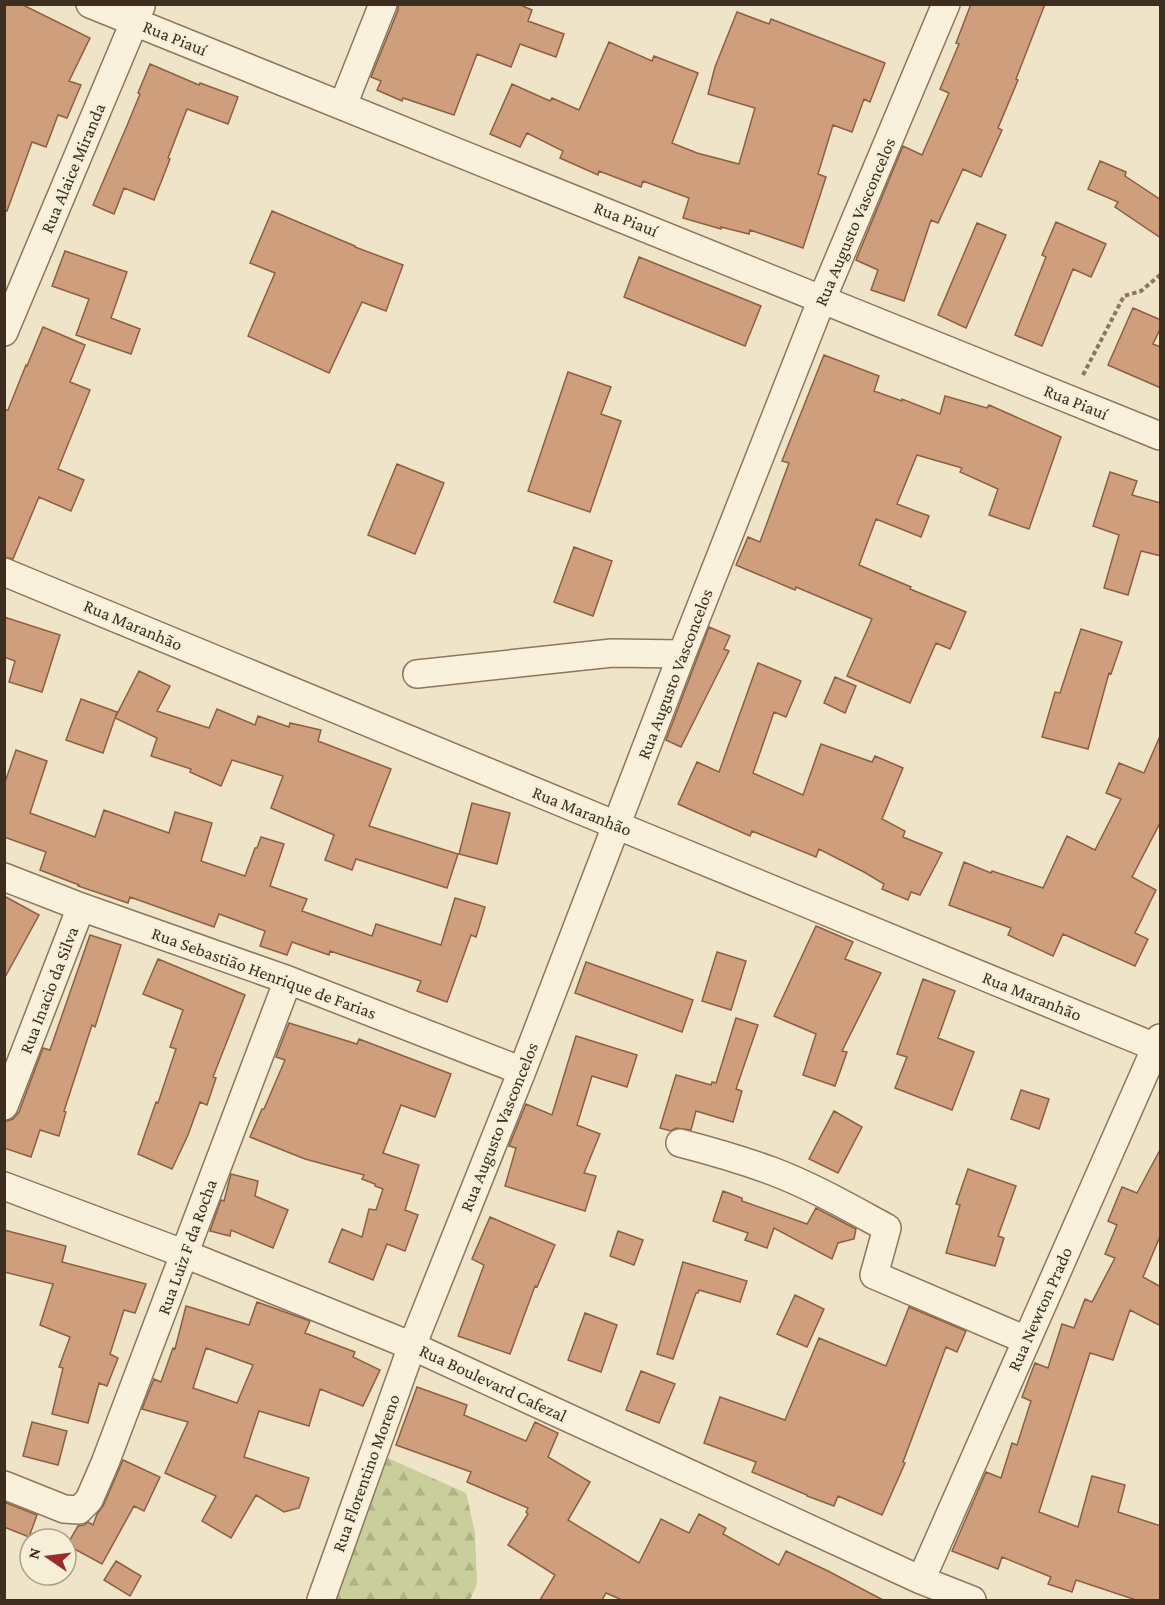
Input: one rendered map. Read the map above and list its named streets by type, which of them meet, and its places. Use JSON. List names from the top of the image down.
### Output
{
  "streets": {
    "street": [
      "Rua Piauí",
      "Rua Alaice Miranda",
      "Rua Augusto Vasconcelos",
      "Rua Maranhão",
      "Rua Sebastião Henrique de Farias",
      "Rua Inacio da Silva",
      "Rua Luiz F da Rocha",
      "Rua Newton Prado",
      "Rua Boulevard Cafezal",
      "Rua Florentino Moreno"
    ]
  },
  "crossings": [
    ["Rua Piauí", "Rua Alaice Miranda"],
    ["Rua Piauí", "Rua Augusto Vasconcelos"],
    ["Rua Augusto Vasconcelos", "Rua Maranhão"],
    ["Rua Augusto Vasconcelos", "Rua Sebastião Henrique de Farias"],
    ["Rua Augusto Vasconcelos", "Rua Boulevard Cafezal"],
    ["Rua Augusto Vasconcelos", "Rua Florentino Moreno"],
    ["Rua Maranhão", "Rua Newton Prado"],
    ["Rua Sebastião Henrique de Farias", "Rua Inacio da Silva"],
    ["Rua Sebastião Henrique de Farias", "Rua Luiz F da Rocha"],
    ["Rua Luiz F da Rocha", "Rua Boulevard Cafezal"],
    ["Rua Newton Prado", "Rua Boulevard Cafezal"],
    ["Rua Boulevard Cafezal", "Rua Florentino Moreno"]
  ],
  "north": "left"
}
